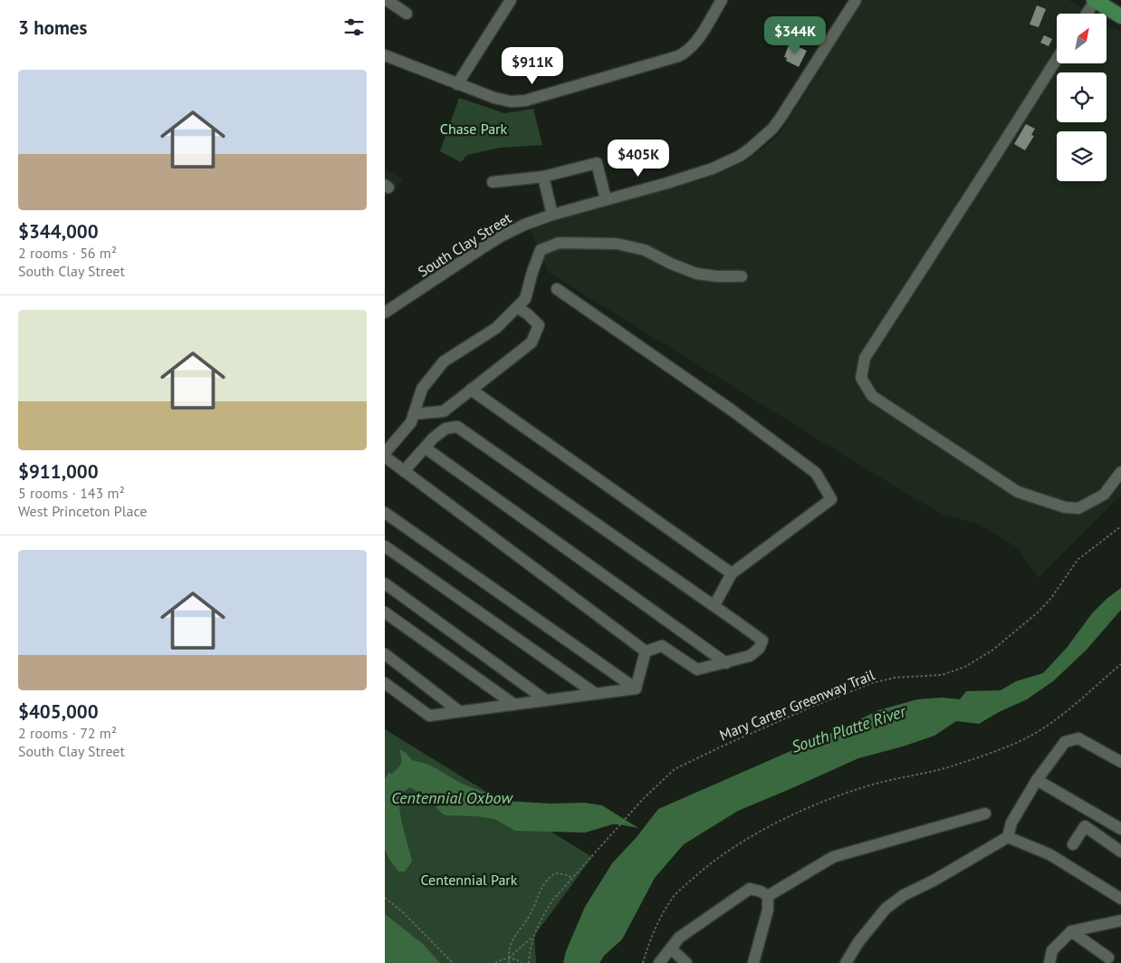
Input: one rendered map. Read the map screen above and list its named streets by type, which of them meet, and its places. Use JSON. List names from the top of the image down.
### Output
{
  "streets": {
    "street": ["South Clay Street"],
    "path": ["Mary Carter Greenway Trail"]
  },
  "water": ["South Platte River", "Centennial Oxbow"],
  "parks": ["Chase Park", "Centennial Park"],
  "north": "top right",
  "page": {
    "heading": "3 homes",
    "price": ["$344K", "$911K", "$405K"],
    "list": [
      {
        "name": "$344,000",
        "note": "2 rooms · 56 m² · South Clay Street"
      },
      {
        "name": "$911,000",
        "note": "5 rooms · 143 m² · West Princeton Place"
      },
      {
        "name": "$405,000",
        "note": "2 rooms · 72 m² · South Clay Street"
      }
    ]
  }
}
